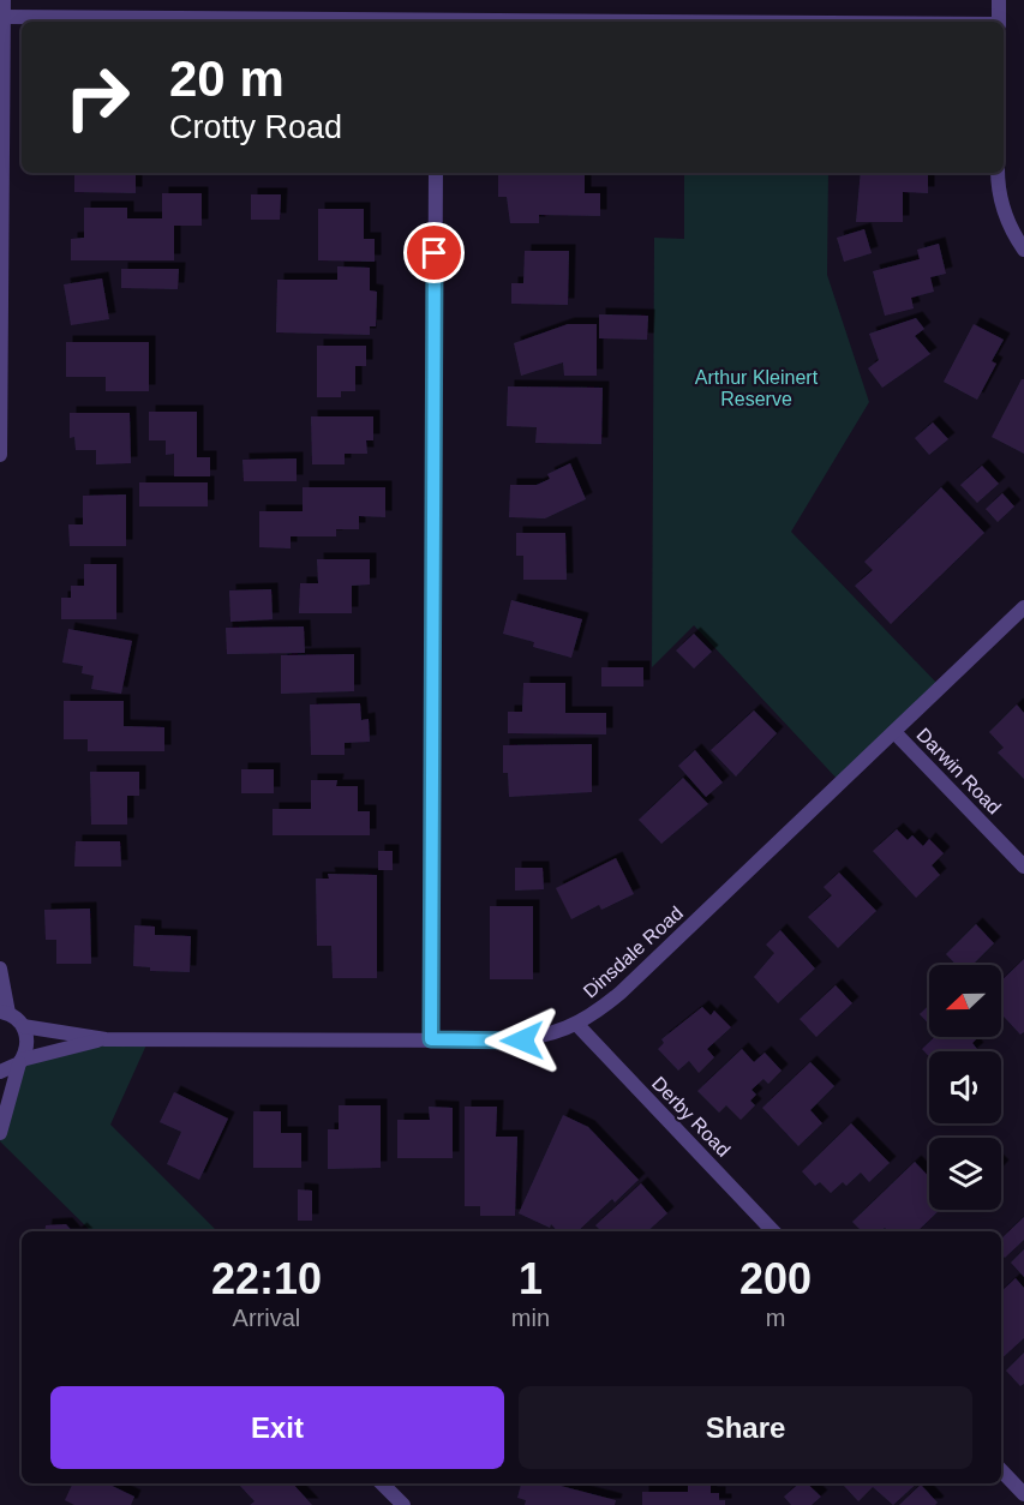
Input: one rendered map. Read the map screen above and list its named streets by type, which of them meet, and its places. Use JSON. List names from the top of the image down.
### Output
{
  "streets": {
    "street": ["Darwin Road", "Dinsdale Road", "Derby Road"]
  },
  "crossings": [
    ["Darwin Road", "Dinsdale Road"],
    ["Dinsdale Road", "Derby Road"]
  ],
  "parks": ["Arthur Kleinert Reserve"],
  "north": "left",
  "page": {
    "turn": ["20 m", "Crotty Road"],
    "eta": [
      "22:10",
      "Arrival",
      "1",
      "min",
      "200",
      "m"
    ],
    "buttons": ["Exit", "Share"]
  }
}
